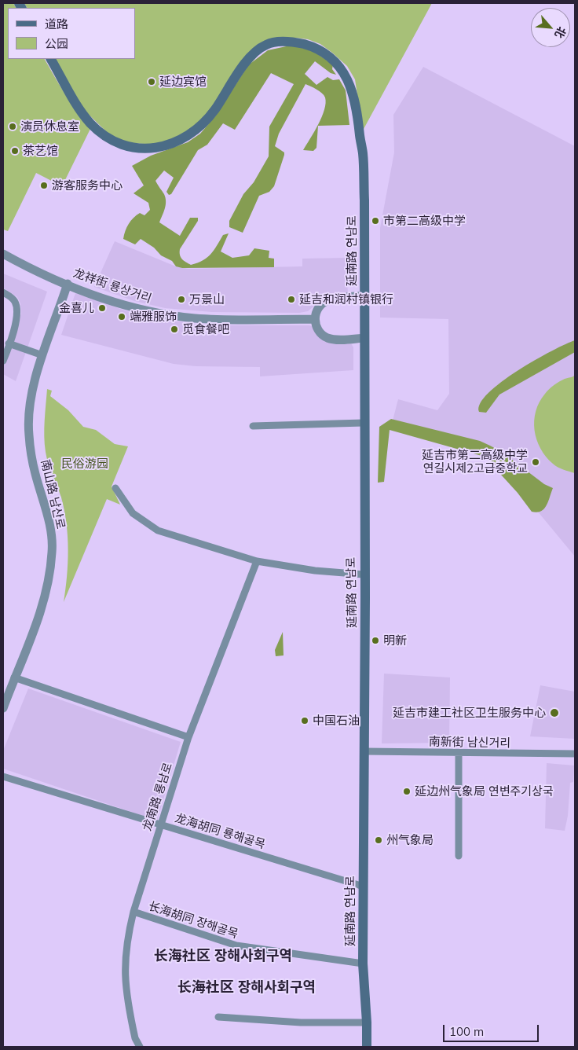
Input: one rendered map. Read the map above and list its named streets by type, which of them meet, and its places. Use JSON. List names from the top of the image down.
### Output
{
  "streets": {
    "main road": ["延南路 연남로"],
    "street": [
      "龙祥街 룡상거리",
      "南山路 남산로",
      "南新街 남신거리",
      "龙南路 룡남로",
      "龙海胡同 룡해골목",
      "长海胡同 장해골목"
    ]
  },
  "crossings": [
    ["延南路 연남로", "南新街 남신거리"],
    ["延南路 연남로", "龙海胡同 룡해골목"],
    ["延南路 연남로", "长海胡同 장해골목"],
    ["龙祥街 룡상거리", "南山路 남산로"],
    ["龙南路 룡남로", "龙海胡同 룡해골목"],
    ["龙南路 룡남로", "长海胡同 장해골목"]
  ],
  "districts": ["长海社区 장해사회구역", "长海社区 장해사회구역"],
  "parks": ["民俗游园"],
  "places": [
    "延边宾馆",
    "演员休息室",
    "茶艺馆",
    "游客服务中心",
    "市第二高级中学",
    "万景山",
    "延吉和润村镇银行",
    "金喜儿",
    "端雅服饰",
    "觅食餐吧",
    "延吉市第二高级中学 연길시제2고급중학교",
    "明新",
    "延吉市建工社区卫生服务中心",
    "中国石油",
    "延边州气象局 연변주기상국",
    "州气象局"
  ],
  "legend": ["道路", "公园"],
  "scale_bar": "100 m",
  "north": "bottom right"
}
